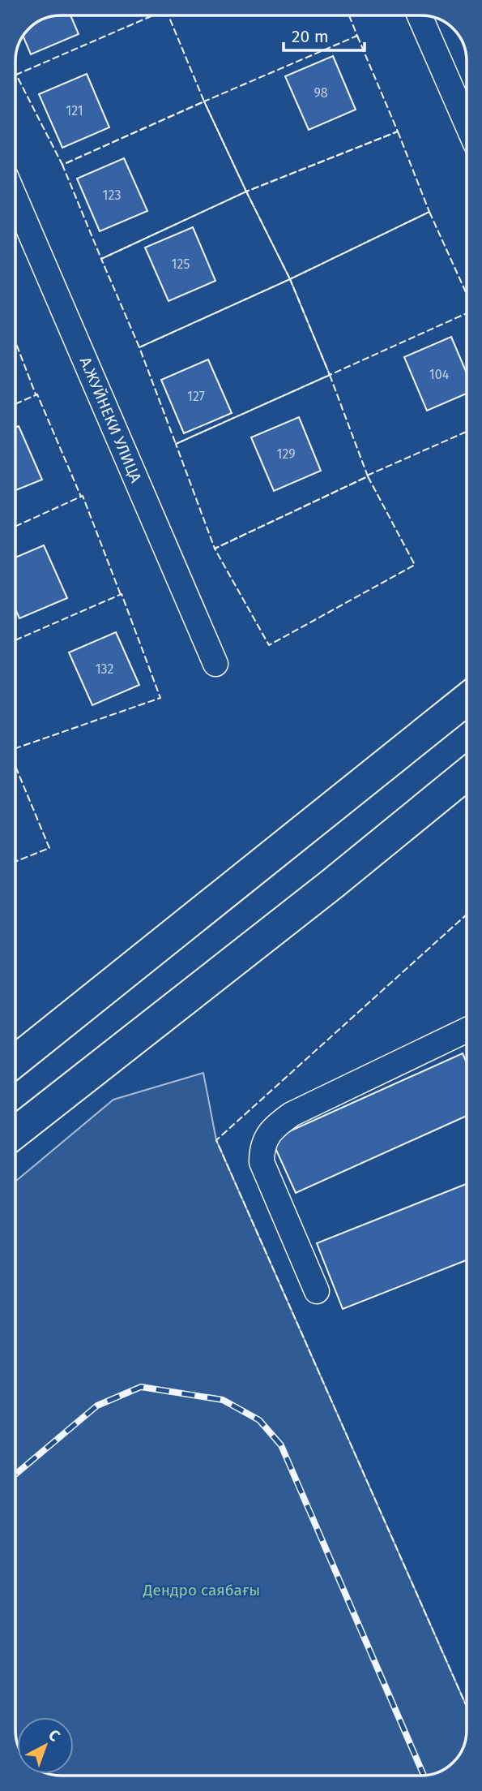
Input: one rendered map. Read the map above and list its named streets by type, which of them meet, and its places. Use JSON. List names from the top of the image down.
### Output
{
  "streets": {
    "street": ["А.ЖУЙНЕКИ УЛИЦА"]
  },
  "parks": ["Дендро саябағы"],
  "house_numbers": [
    "98",
    "121",
    "123",
    "125",
    "104",
    "127",
    "129",
    "132"
  ],
  "scale_bar": "20 m",
  "north": "top right"
}
